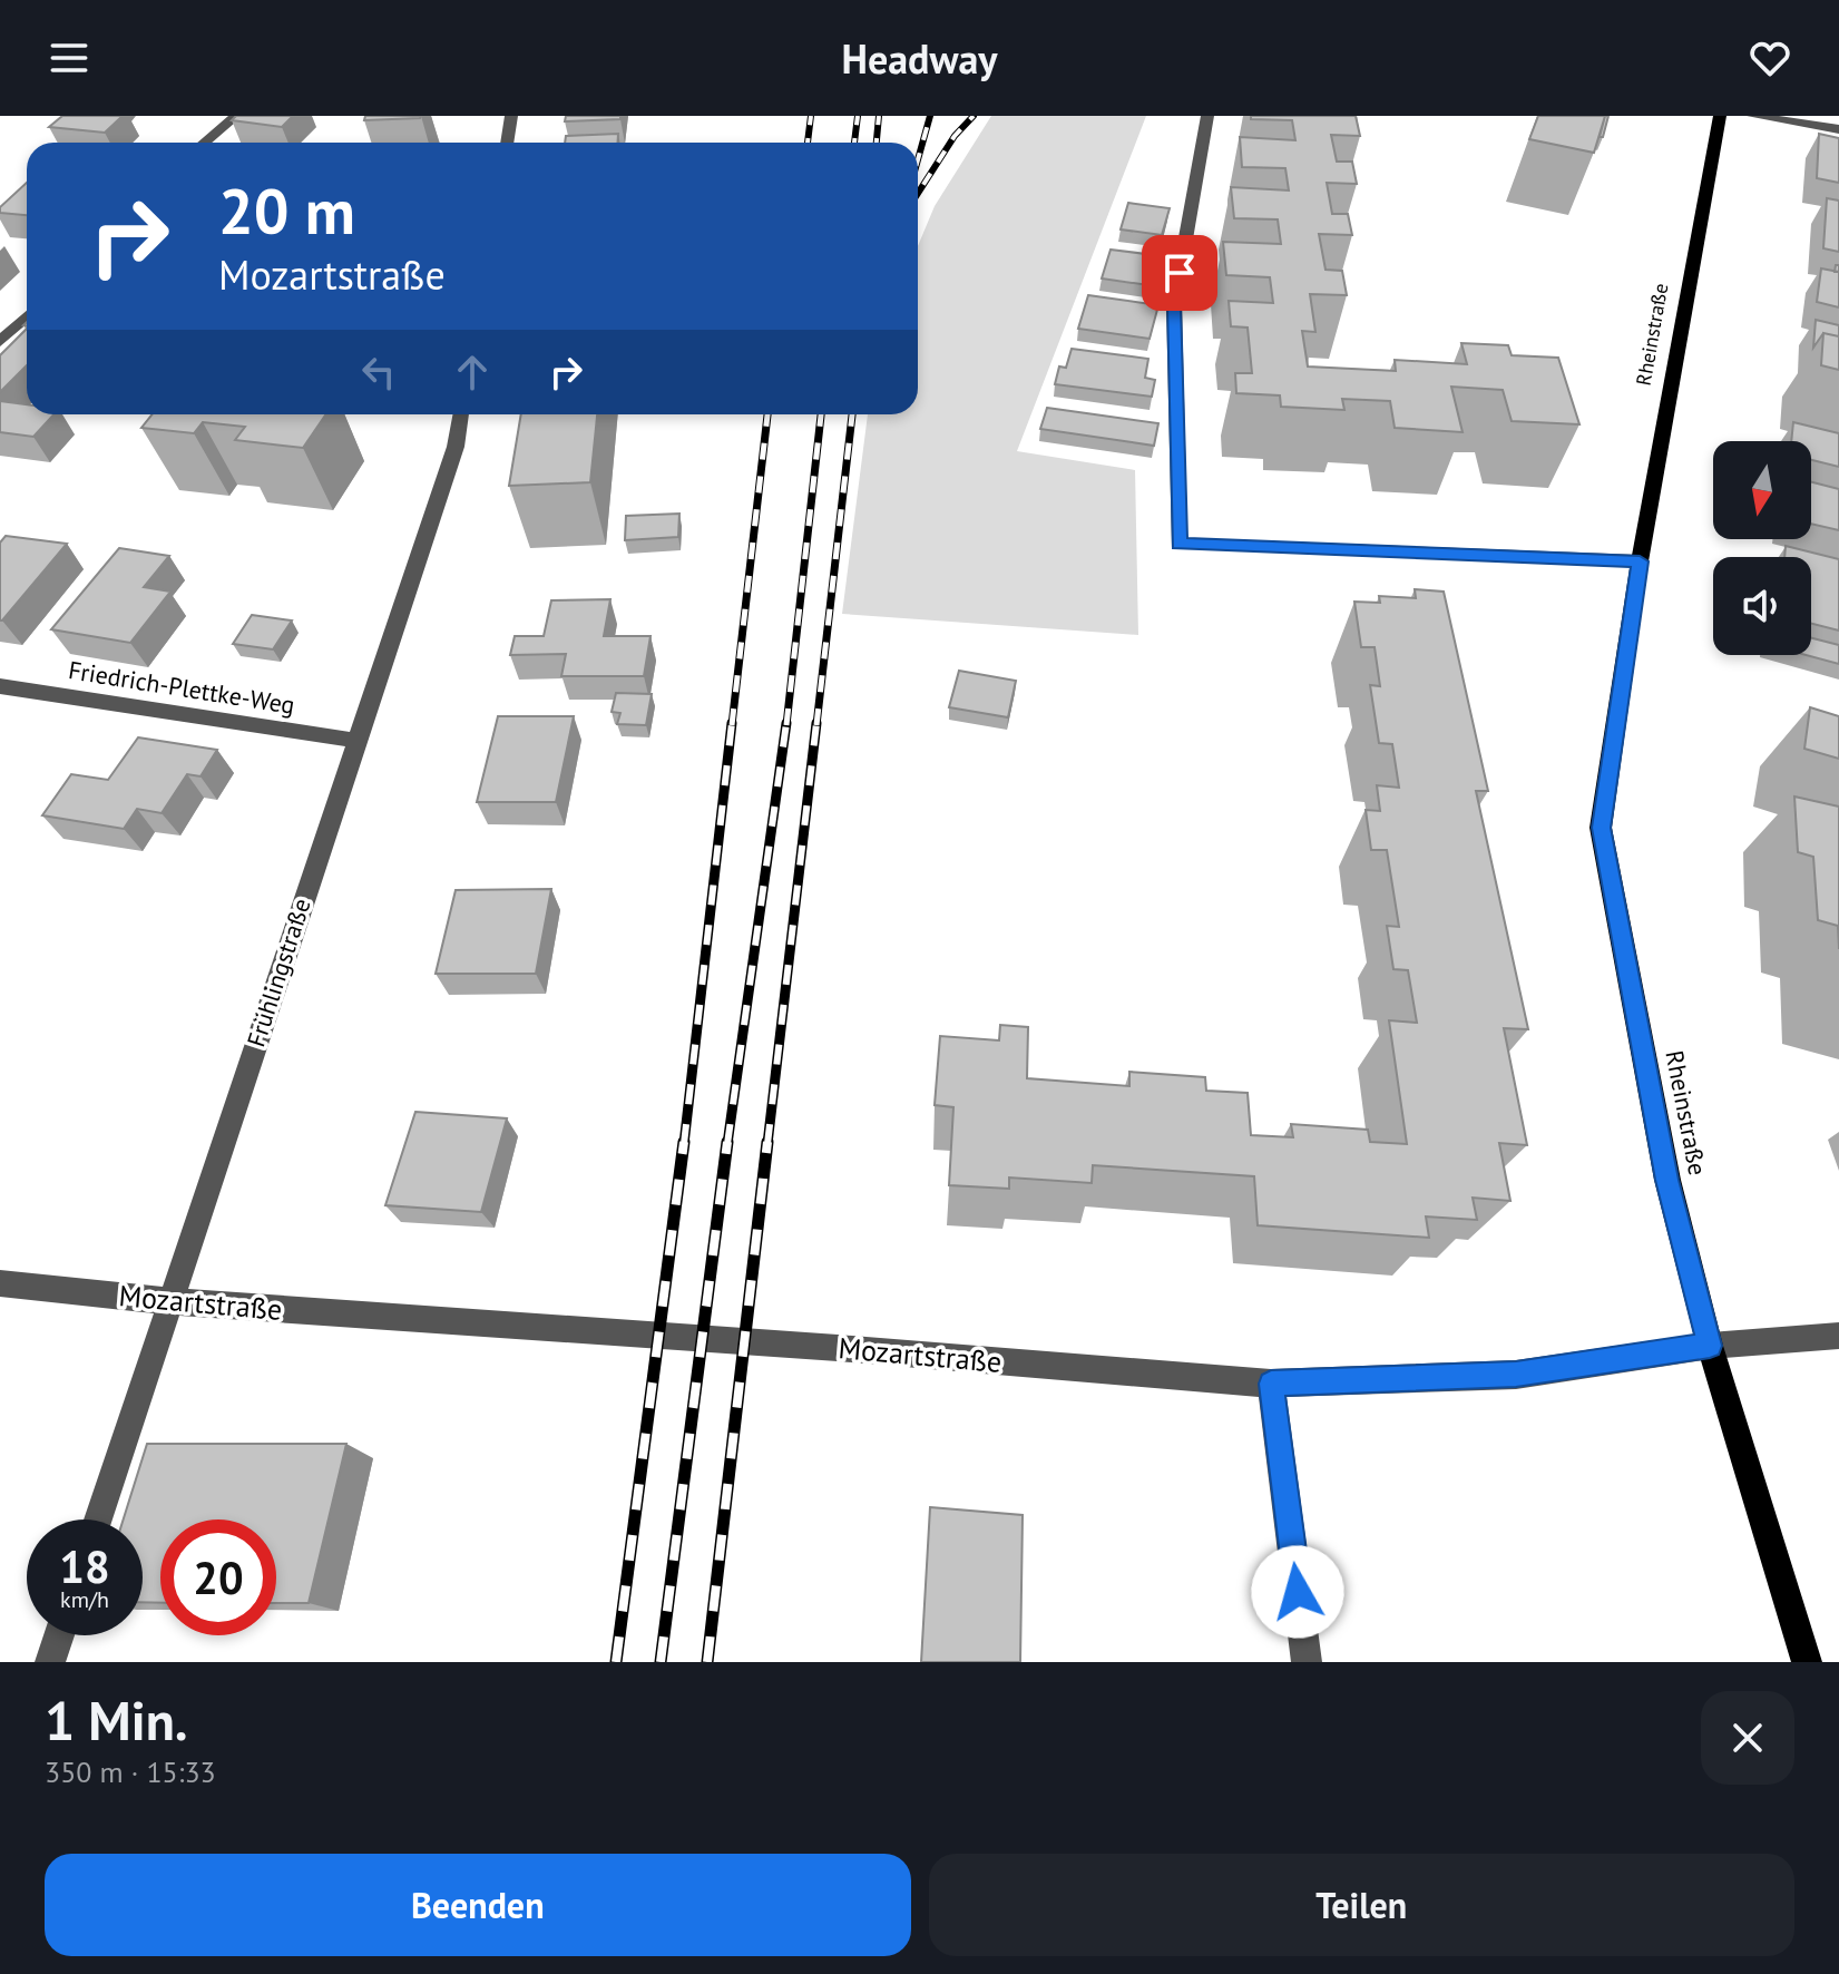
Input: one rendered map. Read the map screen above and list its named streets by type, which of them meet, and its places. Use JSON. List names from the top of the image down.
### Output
{
  "streets": {
    "main road": ["Rheinstraße"],
    "street": ["Friedrich-Plettke-Weg", "Frühlingstraße", "Mozartstraße"]
  },
  "crossings": [
    ["Rheinstraße", "Mozartstraße"],
    ["Friedrich-Plettke-Weg", "Frühlingstraße"],
    ["Frühlingstraße", "Mozartstraße"]
  ],
  "north": "bottom",
  "page": {
    "header": "Headway",
    "turn": ["20 m", "Mozartstraße"],
    "speed": "18 km/h",
    "limit": "20",
    "heading": ["1 Min.", "350 m · 15:33"],
    "buttons": ["Beenden", "Teilen"]
  }
}
